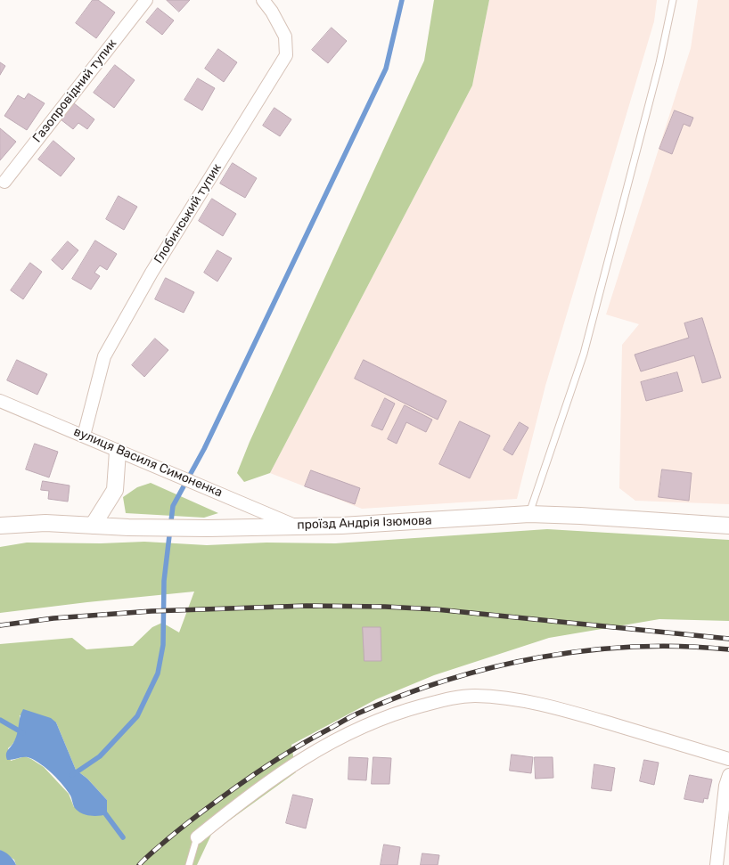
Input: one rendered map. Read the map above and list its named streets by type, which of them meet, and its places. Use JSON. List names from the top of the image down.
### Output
{
  "streets": {
    "street": [
      "Газопровідний тупик",
      "Глобинський тупик",
      "вулиця Василя Симоненка",
      "проїзд Андрія Ізюмова"
    ]
  },
  "crossings": [
    ["Глобинський тупик", "вулиця Василя Симоненка"],
    ["вулиця Василя Симоненка", "проїзд Андрія Ізюмова"]
  ]
}
